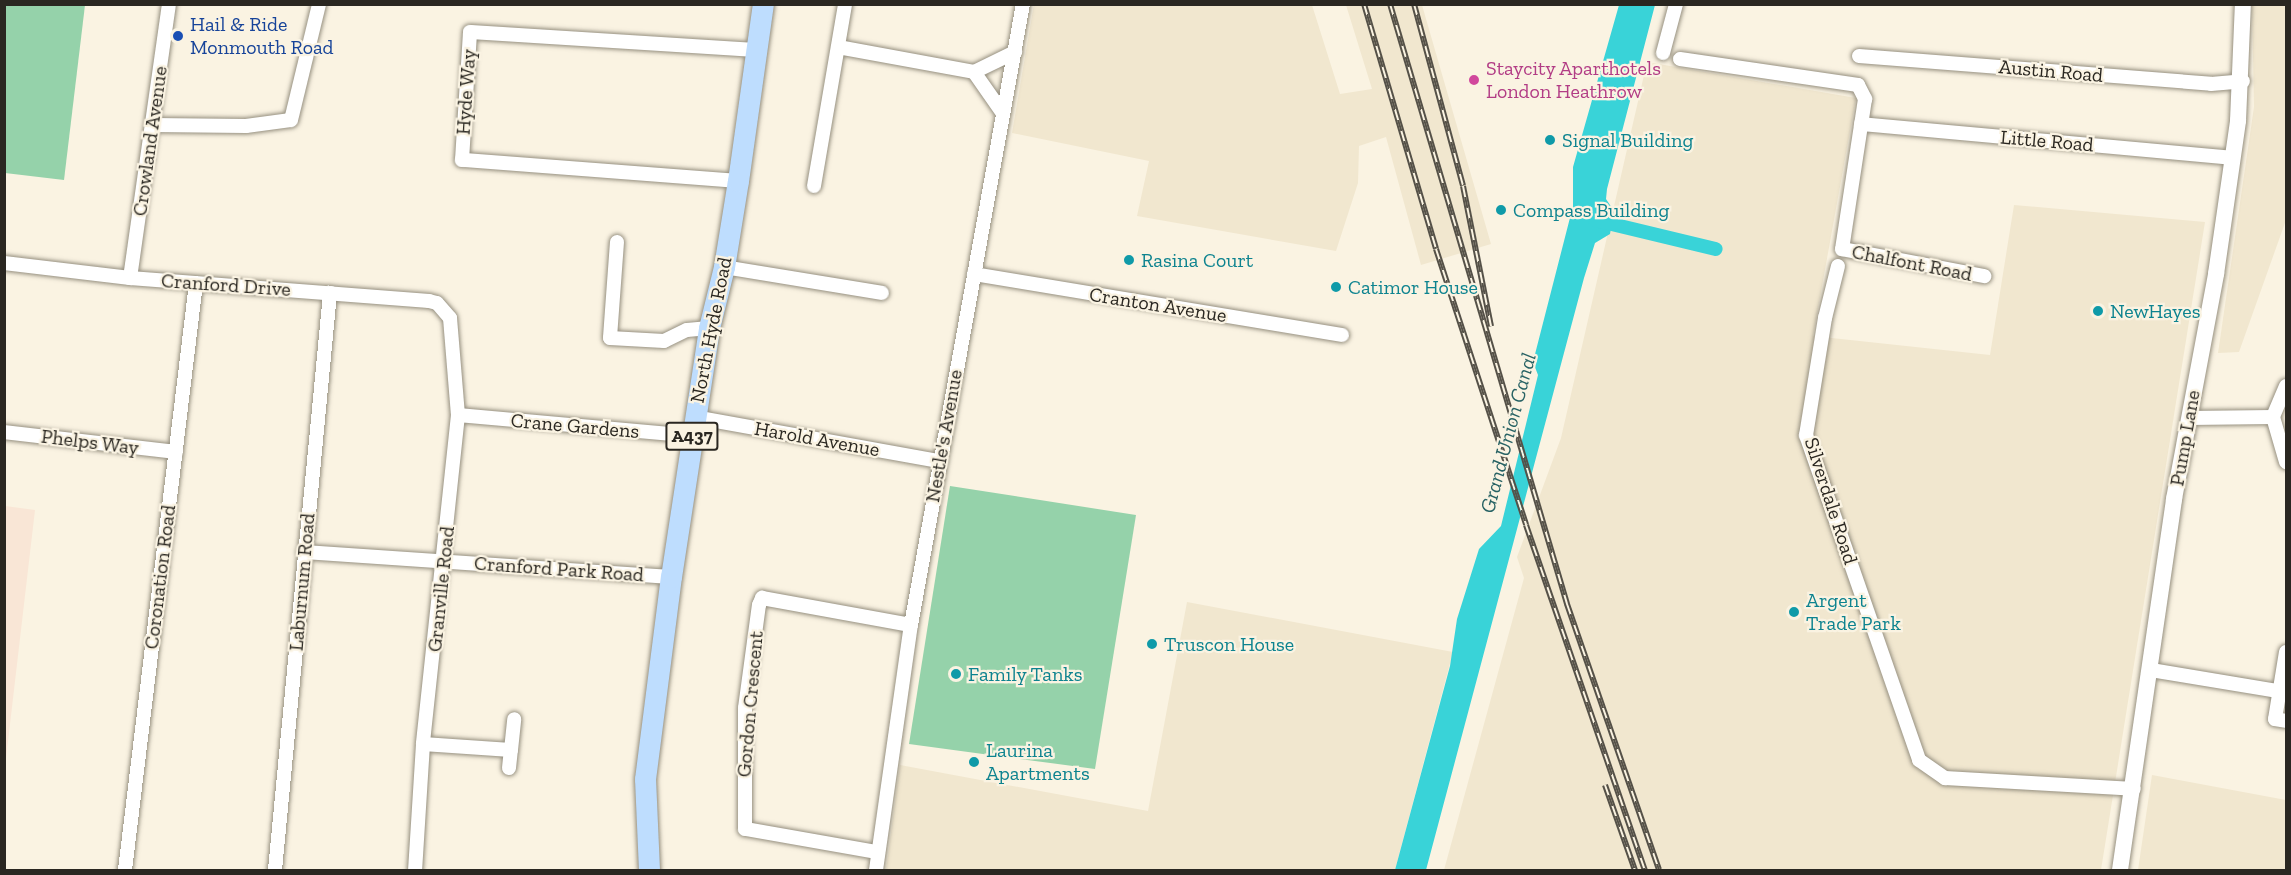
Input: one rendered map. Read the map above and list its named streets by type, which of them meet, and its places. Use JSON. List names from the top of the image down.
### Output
{
  "streets": {
    "main road": ["North Hyde Road", "A437"],
    "street": [
      "Austin Road",
      "Hyde Way",
      "Crowland Avenue",
      "Little Road",
      "Chalfont Road",
      "Cranford Drive",
      "Cranton Avenue",
      "Crane Gardens",
      "Nestle's Avenue",
      "Pump Lane",
      "Harold Avenue",
      "Phelps Way",
      "Silverdale Road",
      "Cranford Park Road",
      "Coronation Road",
      "Laburnum Road",
      "Granville Road",
      "Gordon Crescent"
    ]
  },
  "crossings": [
    ["Austin Road", "Pump Lane"],
    ["Hyde Way", "North Hyde Road"],
    ["Crowland Avenue", "Cranford Drive"],
    ["Little Road", "Chalfont Road"],
    ["Little Road", "Pump Lane"],
    ["Cranford Drive", "Coronation Road"],
    ["Cranford Drive", "Laburnum Road"],
    ["Cranford Drive", "Granville Road"],
    ["Cranton Avenue", "Nestle's Avenue"],
    ["North Hyde Road", "Crane Gardens"],
    ["North Hyde Road", "Harold Avenue"],
    ["North Hyde Road", "Cranford Park Road"],
    ["Crane Gardens", "Harold Avenue"],
    ["Crane Gardens", "Granville Road"],
    ["Nestle's Avenue", "Harold Avenue"],
    ["Nestle's Avenue", "Gordon Crescent"],
    ["Pump Lane", "Silverdale Road"],
    ["Phelps Way", "Coronation Road"],
    ["Cranford Park Road", "Laburnum Road"],
    ["Cranford Park Road", "Granville Road"]
  ],
  "water": ["Grand Union Canal"],
  "places": [
    "Hail & Ride Monmouth Road",
    "Staycity Aparthotels London Heathrow",
    "Signal Building",
    "Compass Building",
    "Rasina Court",
    "Catimor House",
    "NewHayes",
    "Argent Trade Park",
    "Truscon House",
    "Family Tanks",
    "Laurina Apartments"
  ]
}
